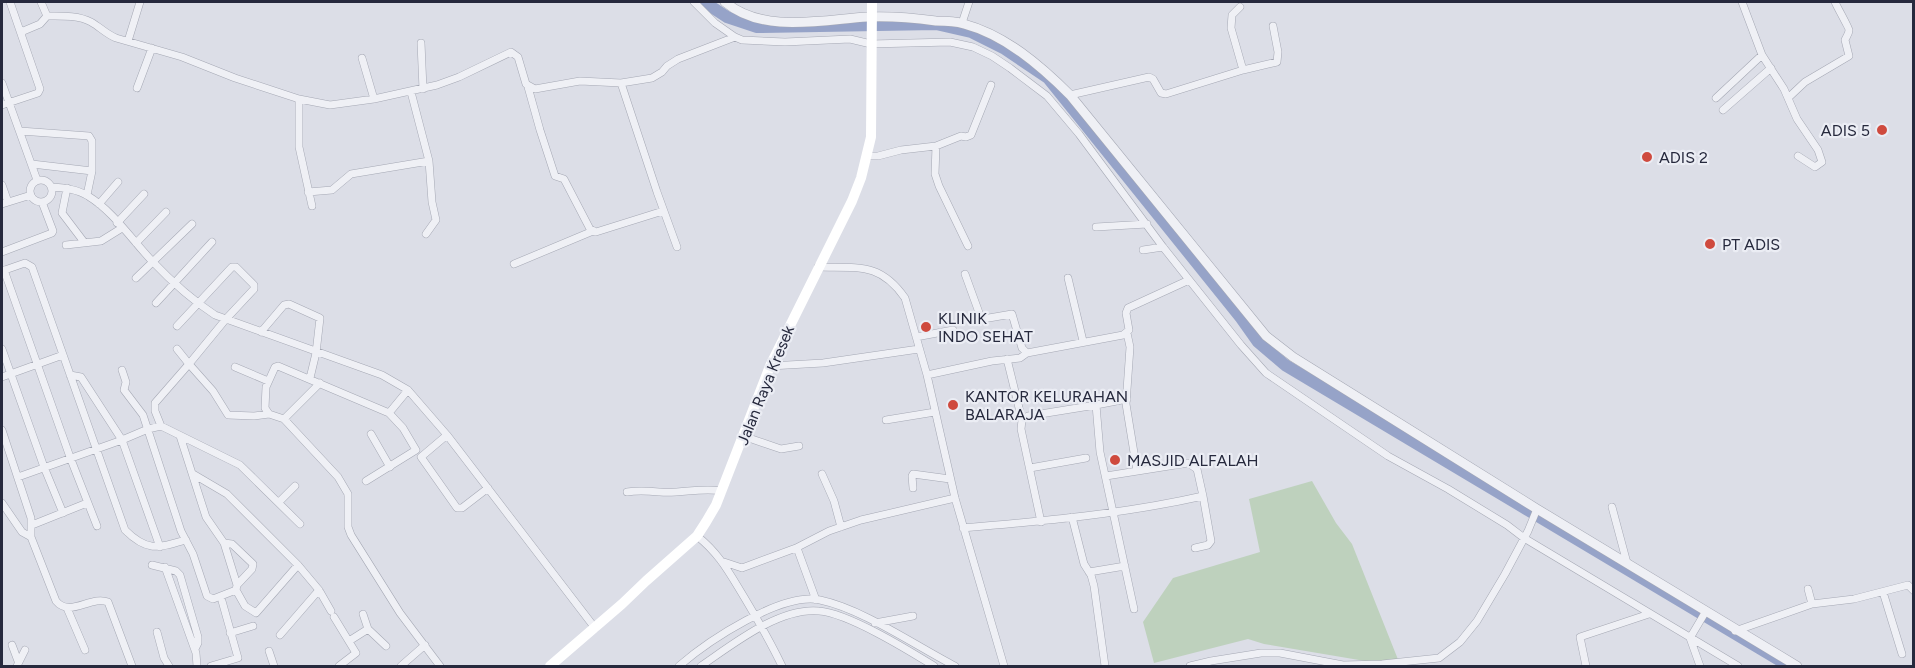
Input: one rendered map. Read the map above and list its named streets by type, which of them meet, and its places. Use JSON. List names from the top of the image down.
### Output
{
  "streets": {
    "main road": ["Jalan Raya Kresek"]
  },
  "places": [
    "ADIS 5",
    "ADIS 2",
    "PT ADIS",
    "KLINIK INDO SEHAT",
    "KANTOR KELURAHAN BALARAJA",
    "MASJID ALFALAH"
  ]
}
